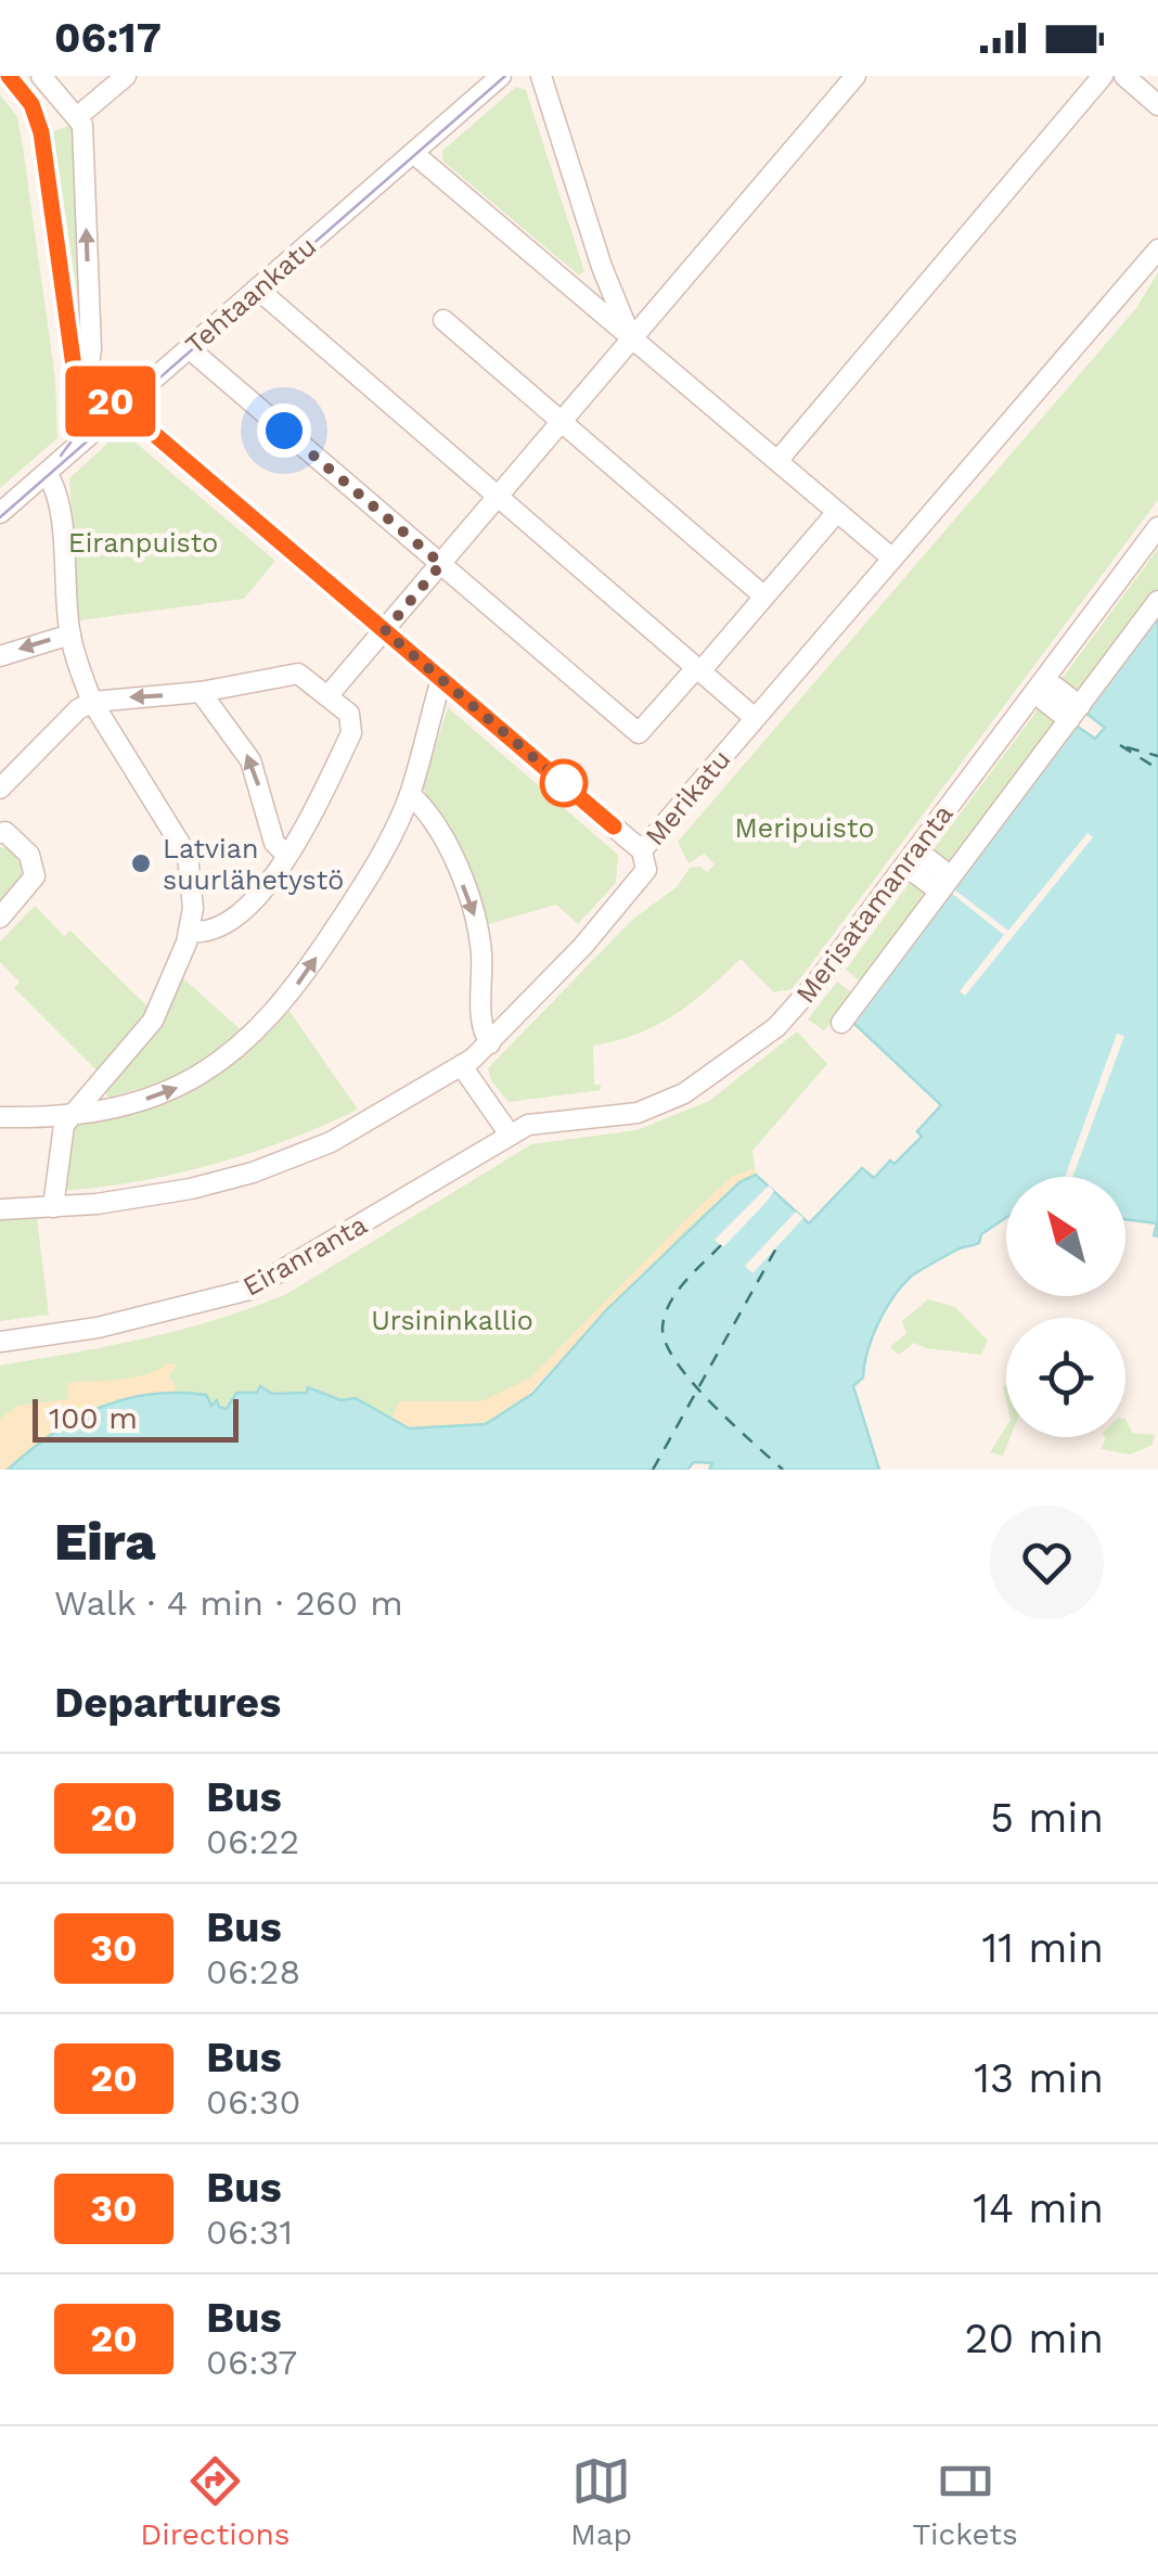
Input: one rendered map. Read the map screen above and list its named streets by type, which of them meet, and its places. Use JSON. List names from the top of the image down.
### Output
{
  "streets": {
    "street": [
      "Tehtaankatu",
      "Merikatu",
      "Merisatamanranta",
      "Eiranranta"
    ]
  },
  "crossings": [
    ["Merisatamanranta", "Eiranranta"]
  ],
  "parks": ["Eiranpuisto", "Meripuisto", "Ursininkallio"],
  "places": ["Latvian suurlähetystö"],
  "lines": ["bus line 20"],
  "scale_bar": "100 m",
  "north": "top left",
  "page": {
    "status": "06:17",
    "on_map": "20",
    "scale": "100 m",
    "heading": [
      ["Eira", "Walk · 4 min · 260 m"],
      "Departures"
    ],
    "list": [
      {
        "mark": "20",
        "name": "Bus",
        "note": "06:22",
        "value": "5 min"
      },
      {
        "mark": "30",
        "name": "Bus",
        "note": "06:28",
        "value": "11 min"
      },
      {
        "mark": "20",
        "name": "Bus",
        "note": "06:30",
        "value": "13 min"
      },
      {
        "mark": "30",
        "name": "Bus",
        "note": "06:31",
        "value": "14 min"
      },
      {
        "mark": "20",
        "name": "Bus",
        "note": "06:37",
        "value": "20 min"
      }
    ],
    "tabs": ["Directions", "Map", "Tickets"]
  }
}
